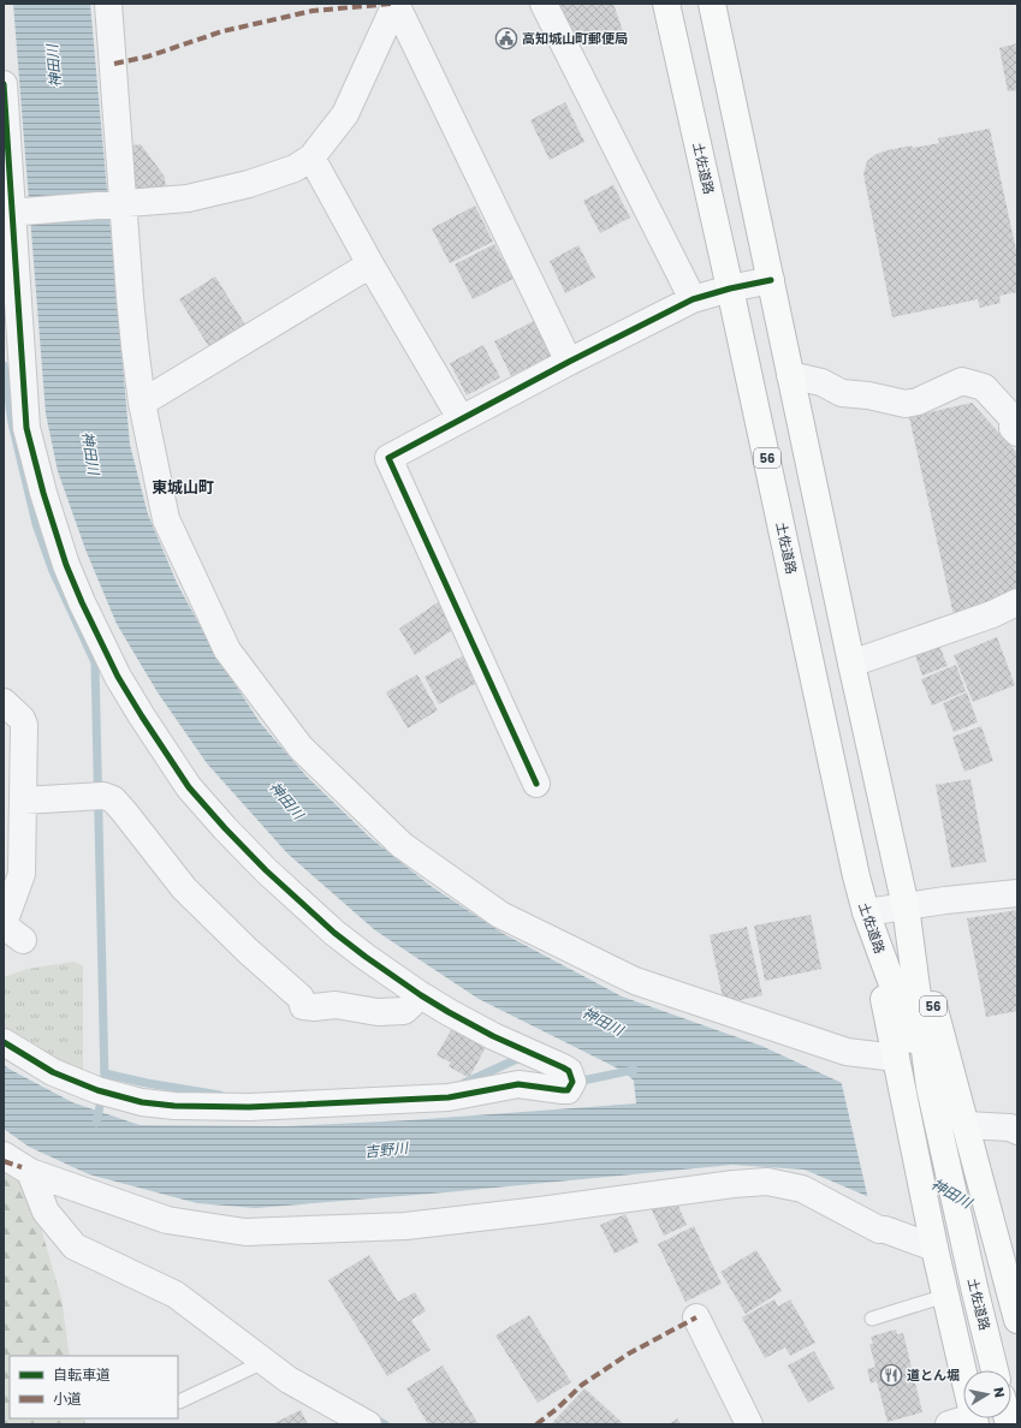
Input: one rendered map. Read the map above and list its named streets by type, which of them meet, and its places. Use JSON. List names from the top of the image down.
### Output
{
  "streets": {
    "highway": ["土佐道路", "56"]
  },
  "crossings": [
    ["土佐道路", "56"]
  ],
  "districts": ["東城山町"],
  "water": ["神田川", "吉野川"],
  "places": {
    "public building": ["高知城山町郵便局"],
    "restaurant": ["道とん堀"]
  },
  "legend": ["自転車道", "小道"],
  "north": "right"
}
